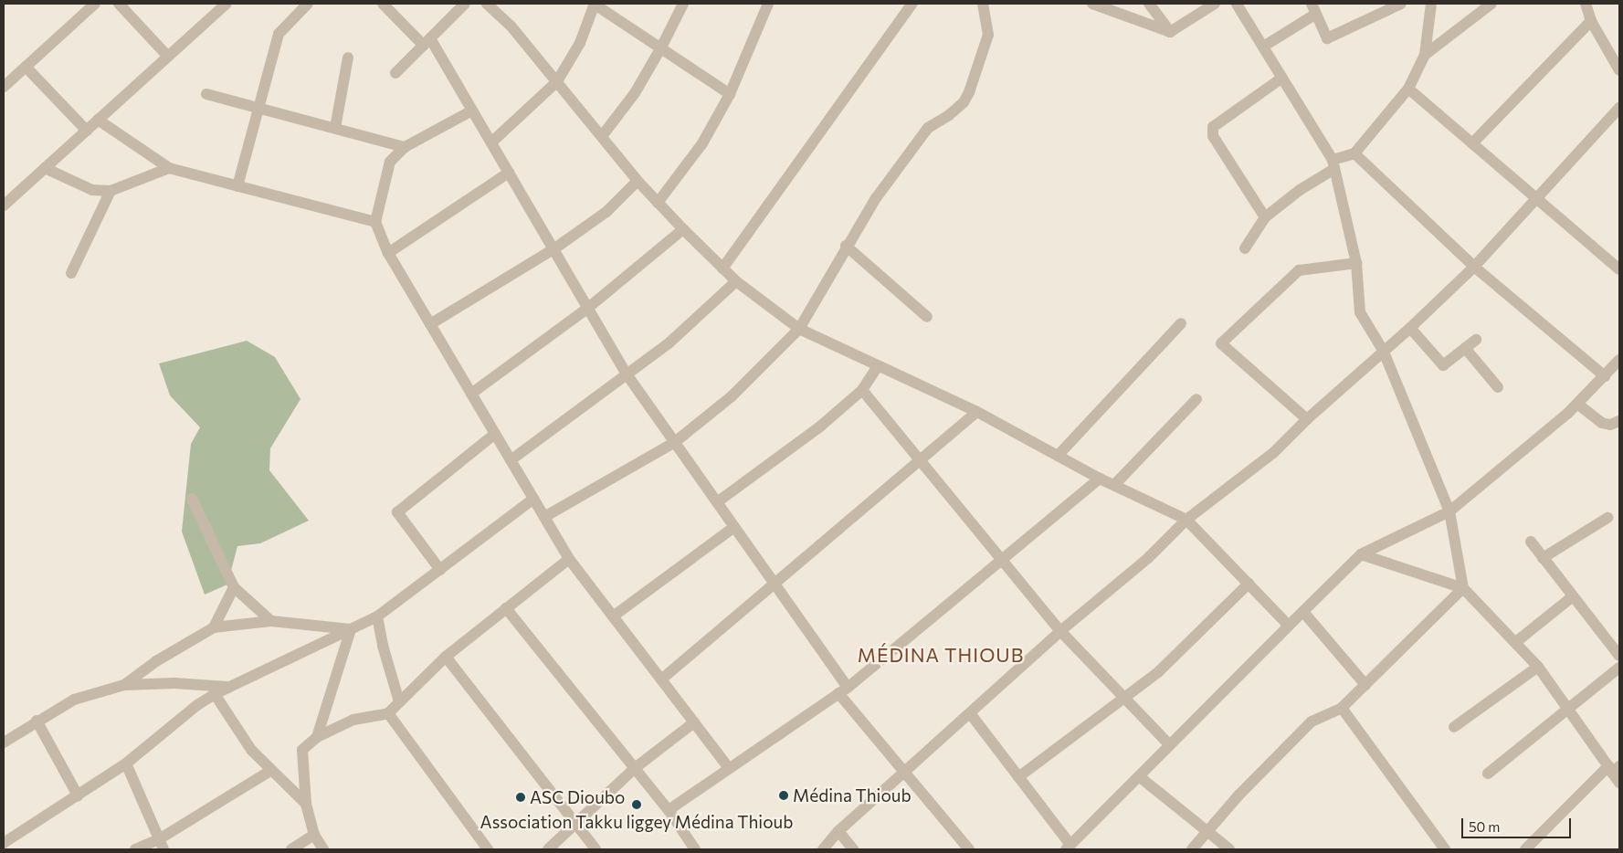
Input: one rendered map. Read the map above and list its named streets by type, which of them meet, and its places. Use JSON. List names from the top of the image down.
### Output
{
  "districts": ["MÉDINA THIOUB"],
  "places": ["Médina Thioub", "ASC Dioubo", "Association Takku liggey Médina Thioub"],
  "scale_bar": "50 m"
}
